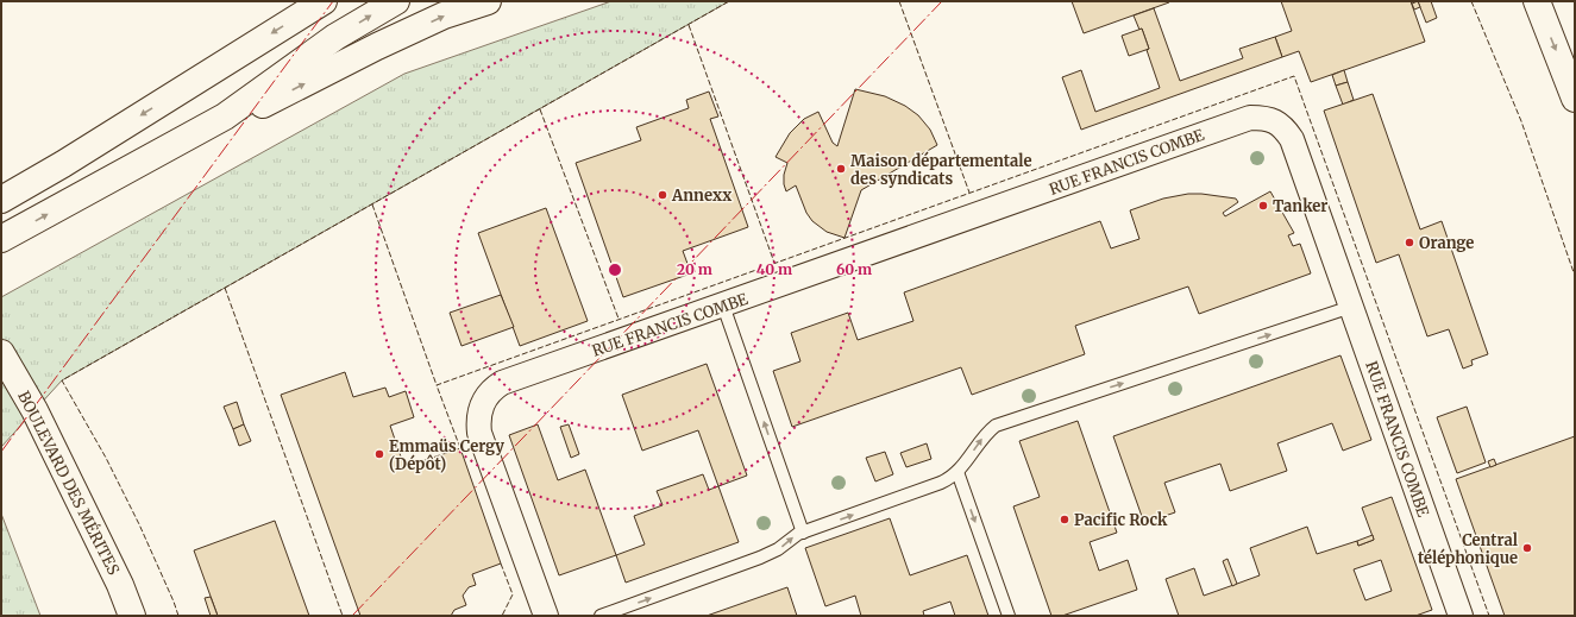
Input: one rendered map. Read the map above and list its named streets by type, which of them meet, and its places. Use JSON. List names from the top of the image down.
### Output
{
  "streets": {
    "main road": ["BOULEVARD DES MÉRITES"],
    "street": ["RUE FRANCIS COMBE"]
  },
  "places": [
    "Maison départementale des syndicats",
    "Annexx",
    "Tanker",
    "Orange",
    "Emmaüs Cergy (Dépôt)",
    "Pacific Rock",
    "Central téléphonique"
  ],
  "rings": ["20 m", "40 m", "60 m"]
}
